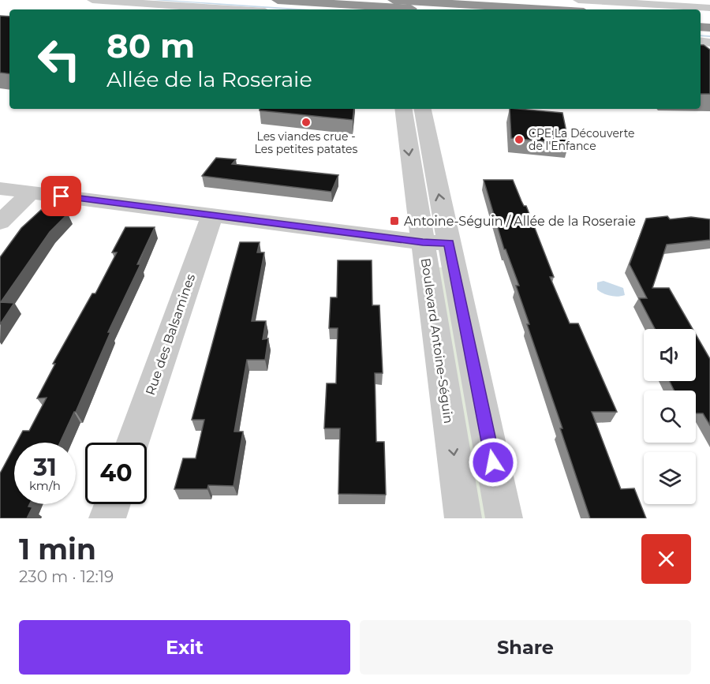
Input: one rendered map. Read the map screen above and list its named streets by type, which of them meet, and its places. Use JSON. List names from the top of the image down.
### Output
{
  "streets": {
    "street": ["Rue des Balsamines", "Boulevard Antoine-Séguin"]
  },
  "places": {
    "other": ["Les viandes crue - Les petites patates", "CPE La Découverte de l'Enfance"],
    "transit": ["Antoine-Séguin / Allée de la Roseraie"]
  },
  "page": {
    "turn": ["80 m", "Allée de la Roseraie"],
    "speed": "31 km/h",
    "limit": "40",
    "heading": ["1 min", "230 m · 12:19"],
    "buttons": ["Exit", "Share"]
  }
}
